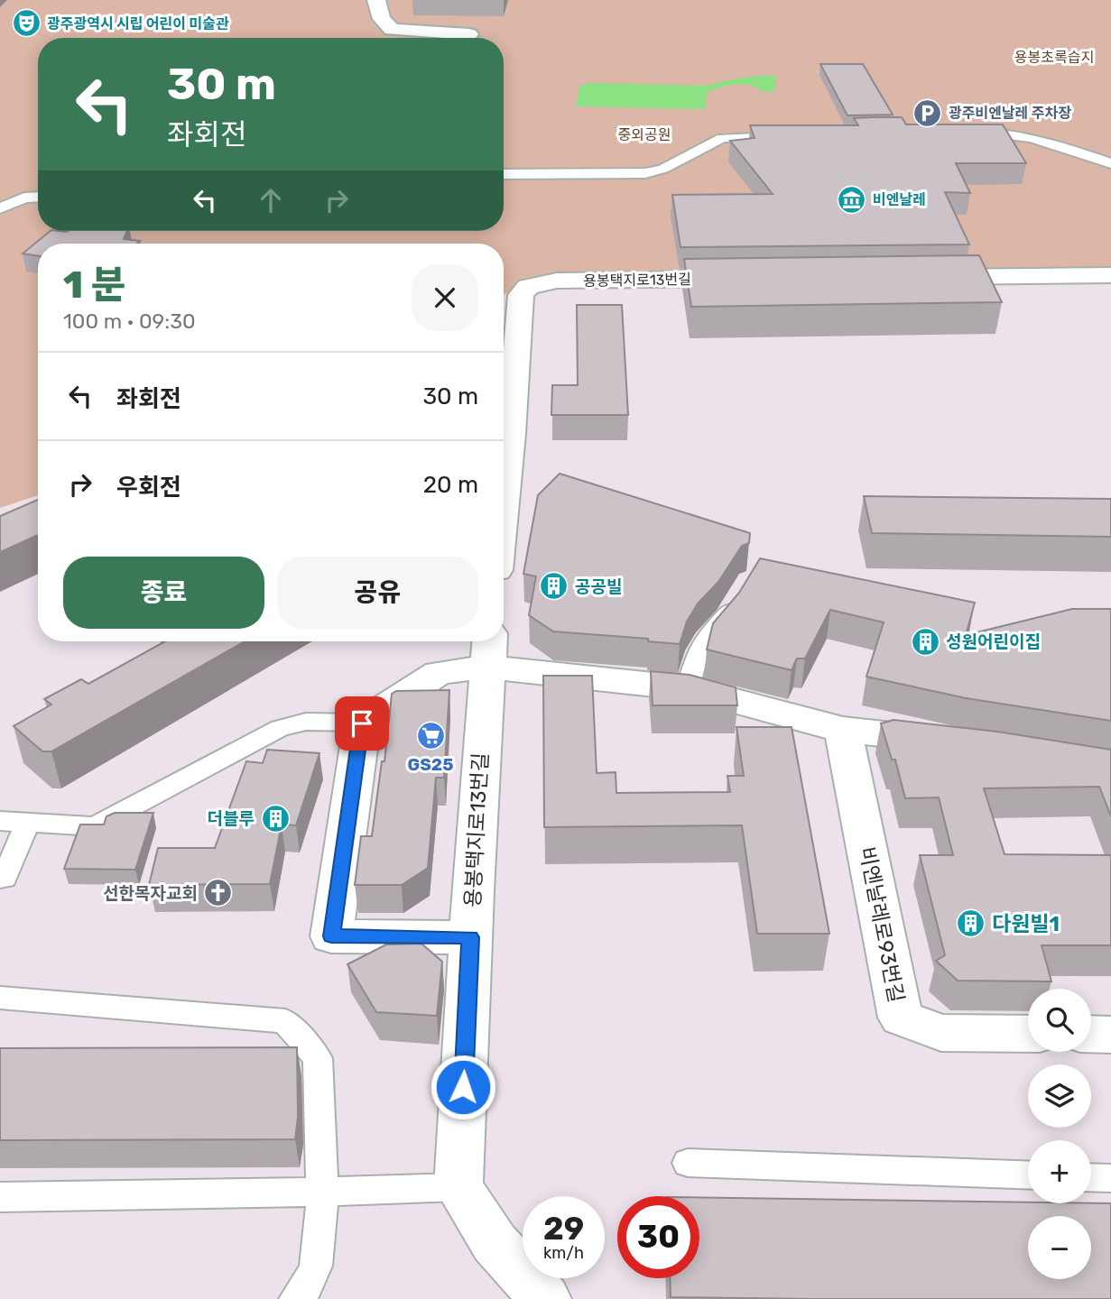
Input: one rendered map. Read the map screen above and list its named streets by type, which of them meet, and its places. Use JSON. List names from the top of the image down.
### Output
{
  "streets": {
    "street": ["용봉택지로13번길", "비엔날레로93번길"]
  },
  "parks": ["용봉초록습지", "중외공원"],
  "places": {
    "theatre": ["광주광역시 시립 어린이 미술관"],
    "parking": ["광주비엔날레 주차장"],
    "museum": ["비엔날레"],
    "building": [
      "공공빌",
      "성원어린이집",
      "더블루",
      "다원빌1"
    ],
    "supermarket": ["GS25"],
    "church": ["선한목자교회"]
  },
  "page": {
    "turn": ["30 m", "좌회전"],
    "heading": ["1 분", "100 m · 09:30"],
    "list": [
      {
        "name": "좌회전",
        "value": "30 m"
      },
      {
        "name": "우회전",
        "value": "20 m"
      }
    ],
    "buttons": ["종료", "공유"],
    "map_buttons": ["+", "−"],
    "speed": "29 km/h",
    "limit": "30"
  }
}
